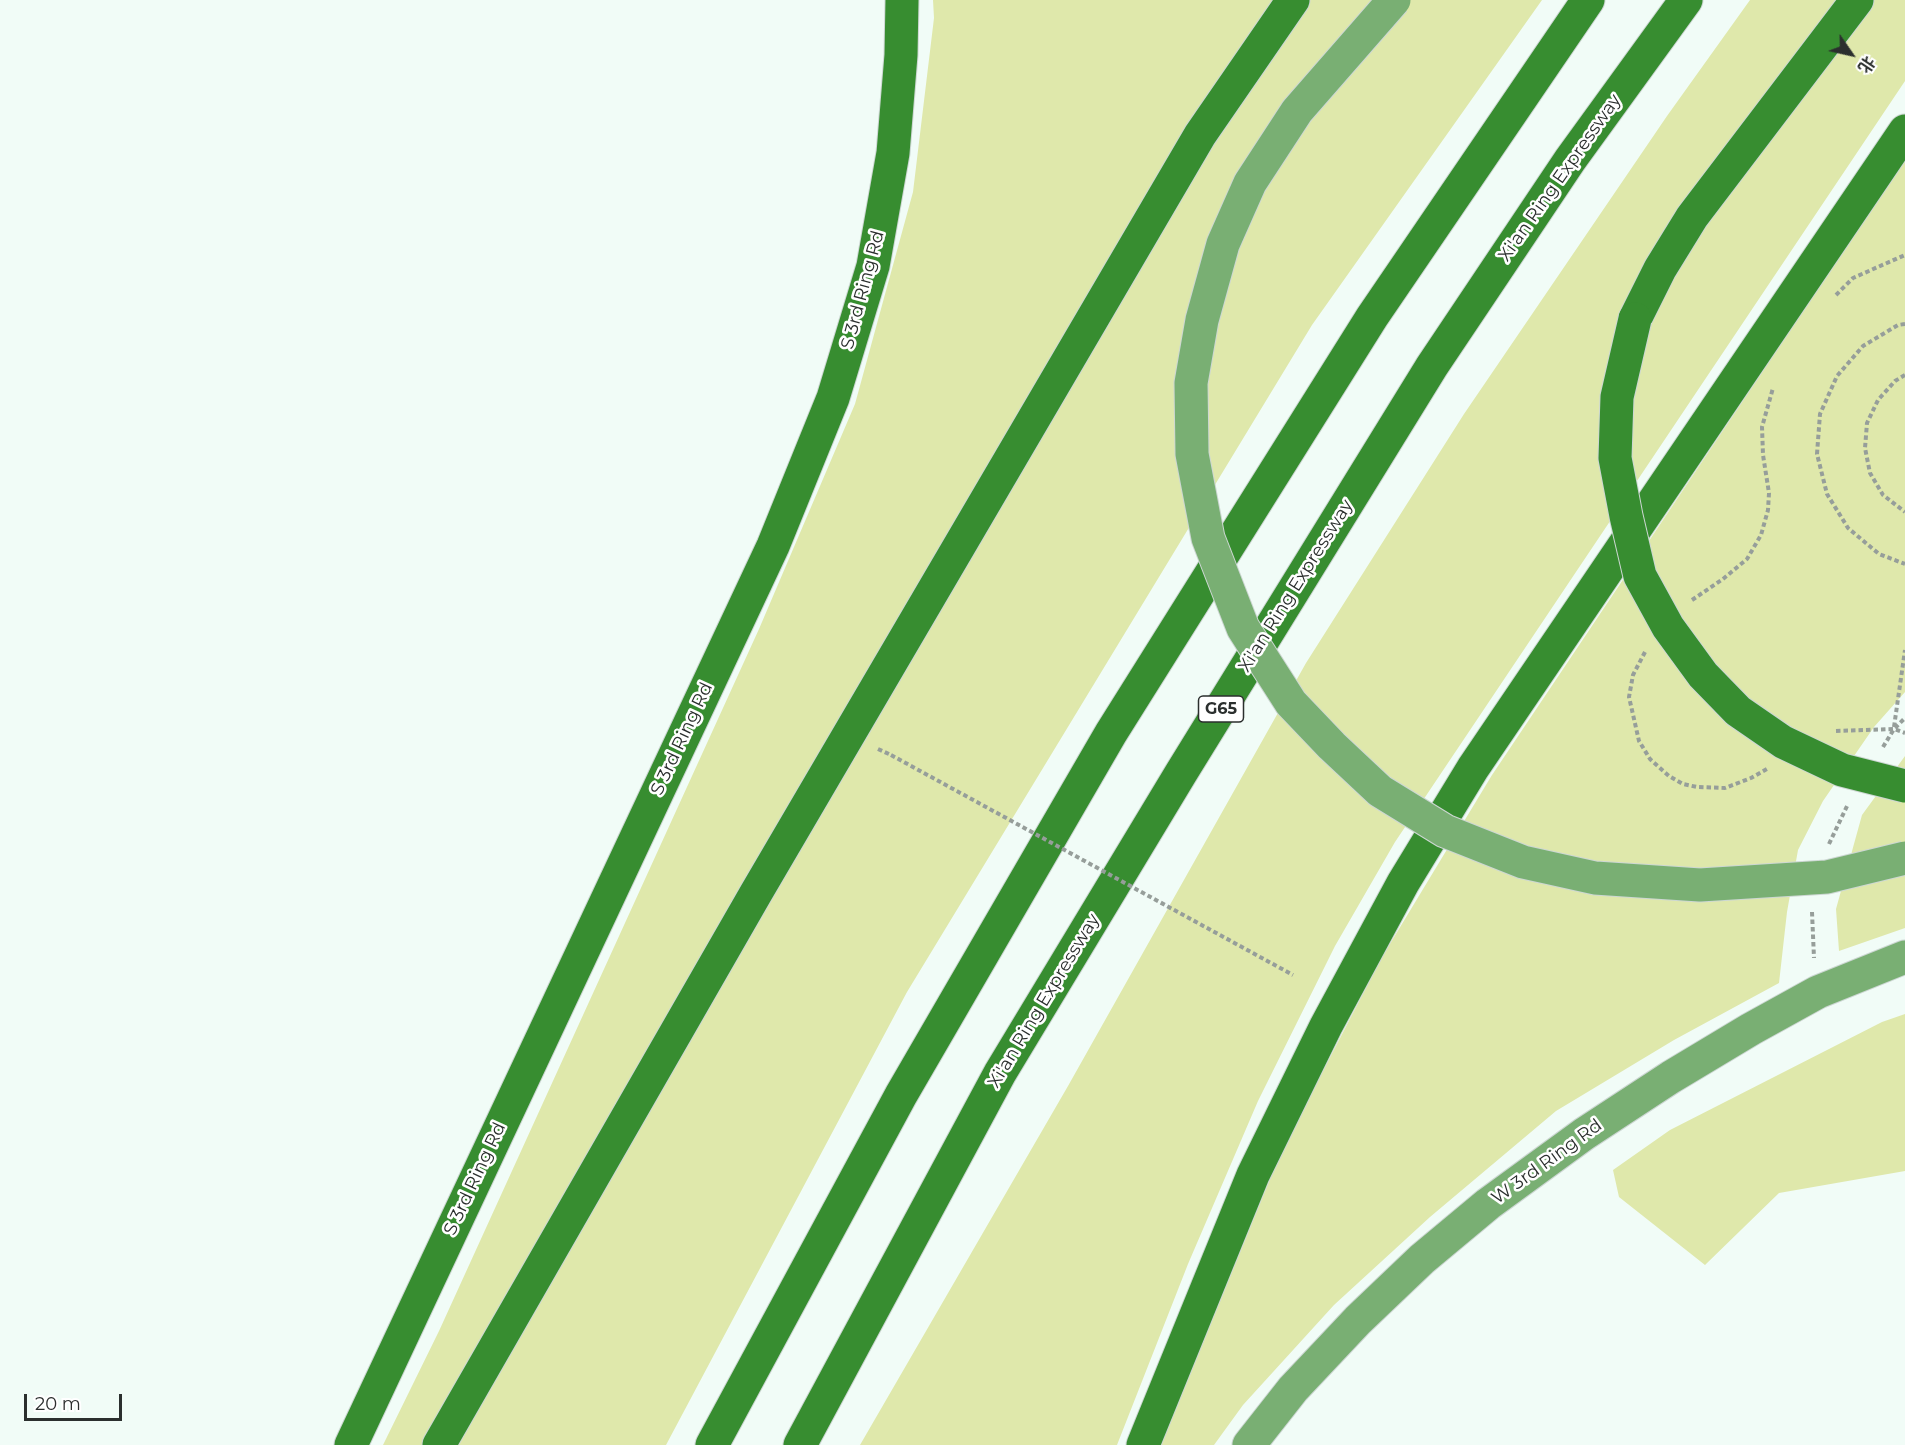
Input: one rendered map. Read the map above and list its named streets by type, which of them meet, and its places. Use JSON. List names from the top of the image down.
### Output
{
  "streets": {
    "highway": ["Xi'an Ring Expressway", "S 3rd Ring Rd", "G65"],
    "main road": ["W 3rd Ring Rd"]
  },
  "scale_bar": "20 m",
  "north": "bottom right"
}
